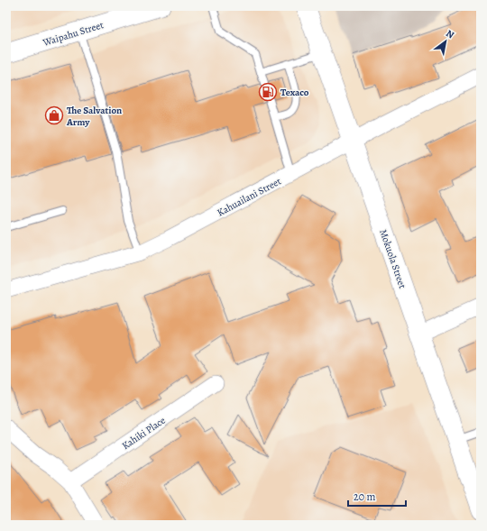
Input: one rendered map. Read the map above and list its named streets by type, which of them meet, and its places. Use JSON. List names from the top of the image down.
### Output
{
  "streets": {
    "street": [
      "Waipahu Street",
      "Kahuailani Street",
      "Mokuola Street",
      "Kahiki Place"
    ]
  },
  "crossings": [
    ["Kahuailani Street", "Mokuola Street"]
  ],
  "places": {
    "fuel station": ["Texaco"],
    "shop": ["The Salvation Army"]
  },
  "scale_bar": "20 m",
  "north": "top right"
}
